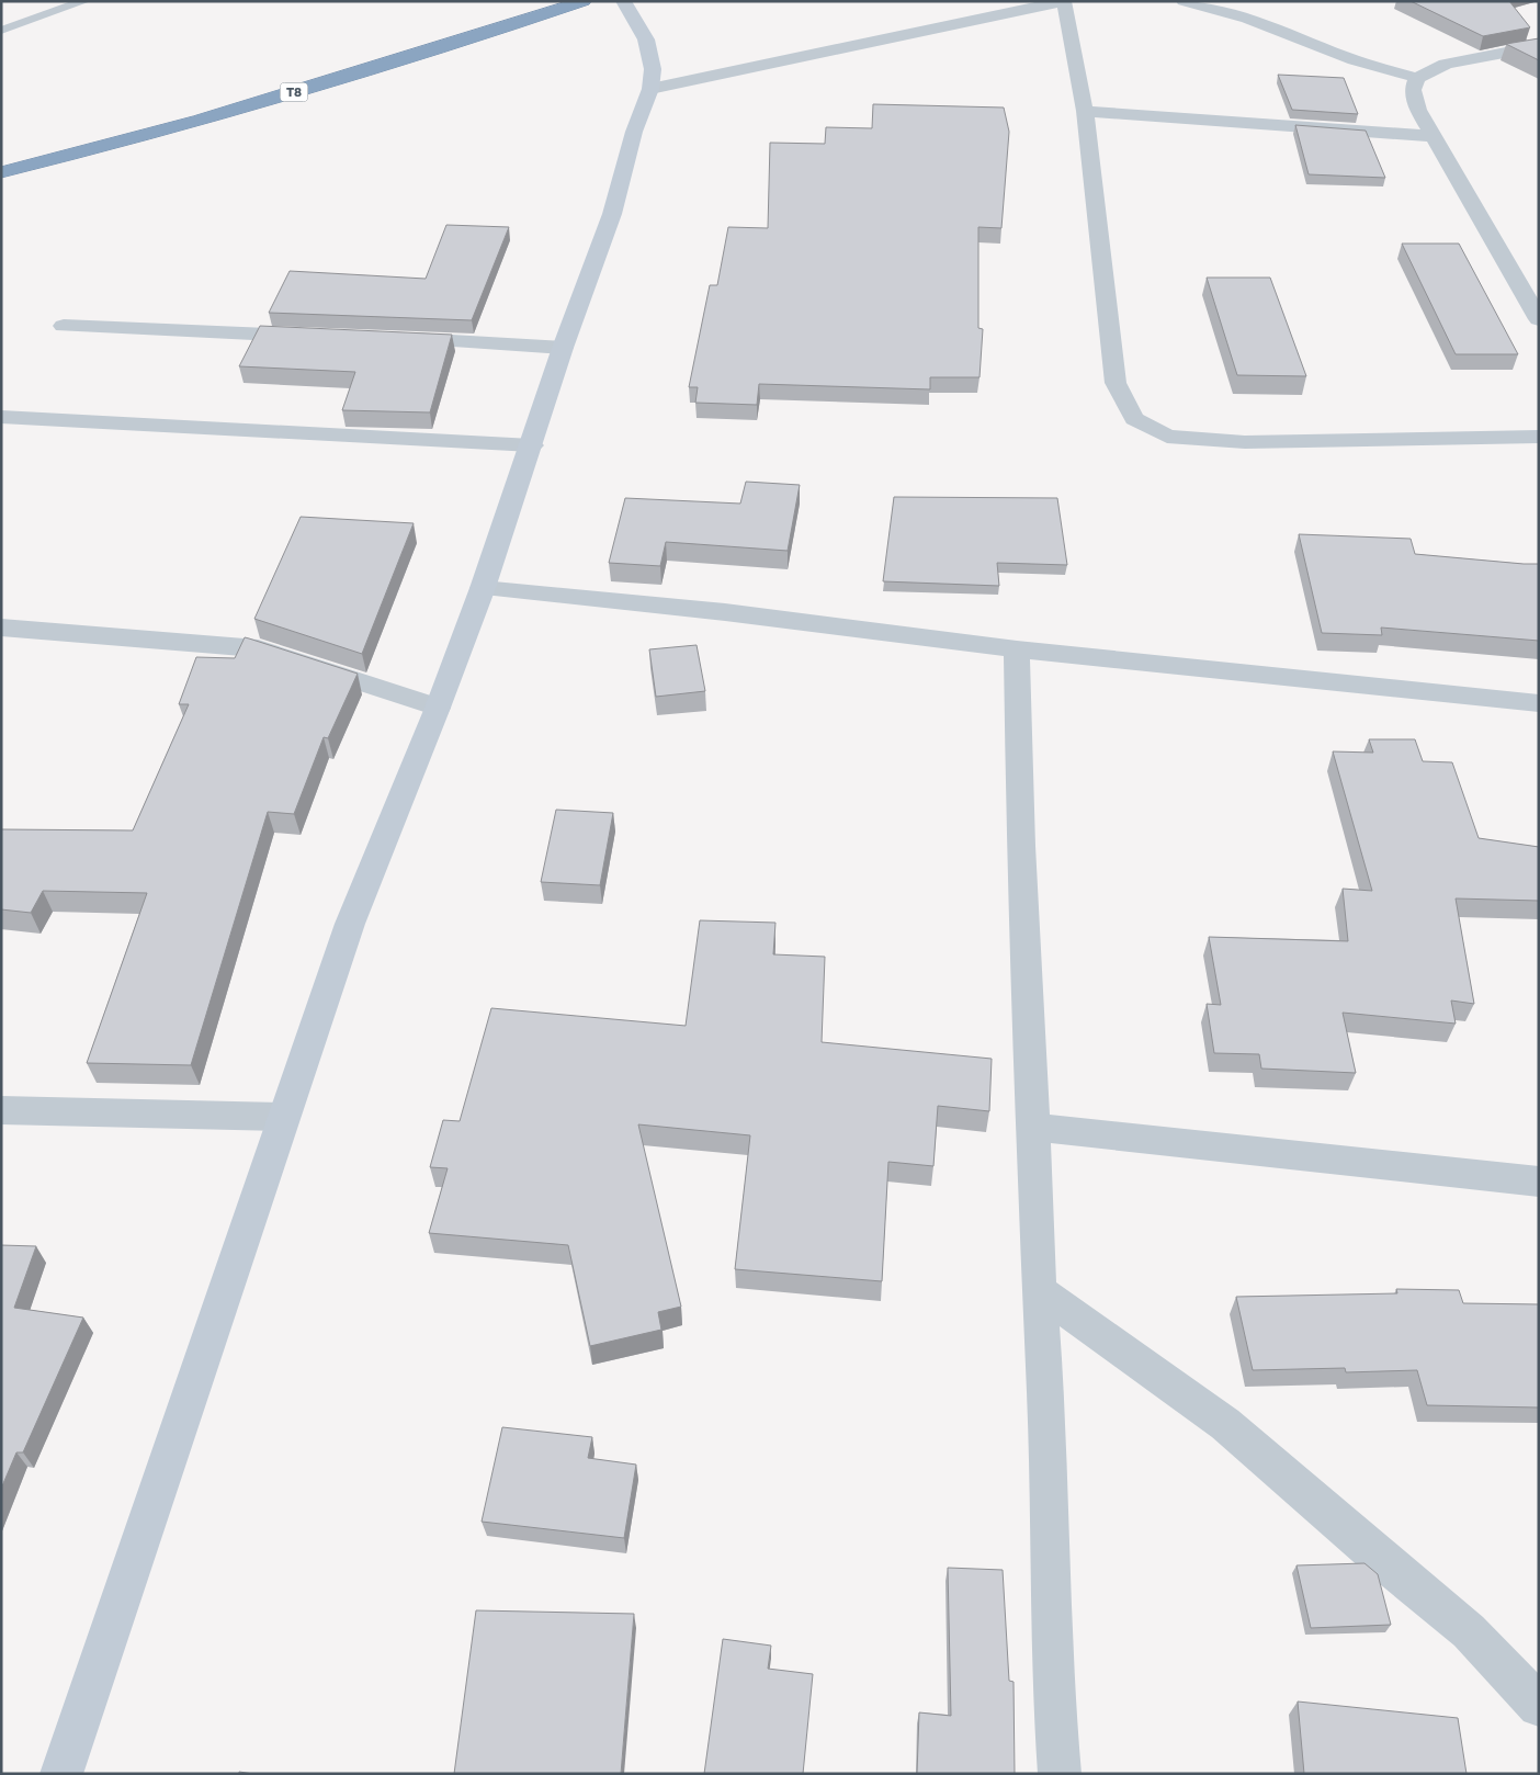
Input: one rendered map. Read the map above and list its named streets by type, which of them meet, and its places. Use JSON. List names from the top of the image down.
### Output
{
  "streets": {
    "highway": ["T8"]
  }
}
